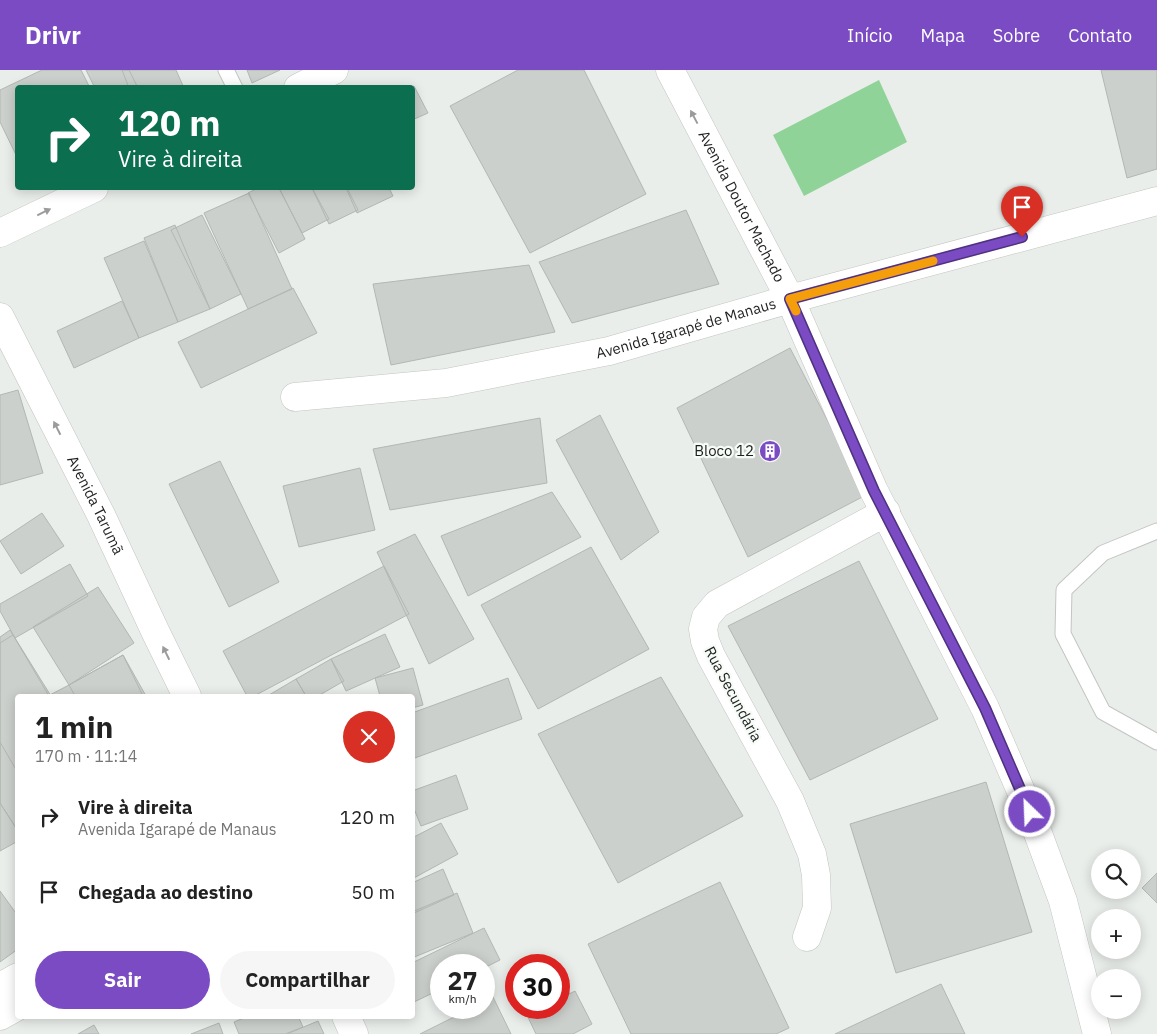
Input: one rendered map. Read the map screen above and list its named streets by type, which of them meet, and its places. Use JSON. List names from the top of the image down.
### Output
{
  "streets": {
    "street": [
      "Avenida Doutor Machado",
      "Avenida Igarapé de Manaus",
      "Avenida Tarumã",
      "Rua Secundária"
    ]
  },
  "crossings": [
    ["Avenida Doutor Machado", "Avenida Igarapé de Manaus"],
    ["Avenida Doutor Machado", "Rua Secundária"]
  ],
  "one_way": ["Avenida Tarumã"],
  "places": {
    "building": ["Bloco 12"]
  },
  "page": {
    "header": "Drivr",
    "nav": [
      "Início",
      "Mapa",
      "Sobre",
      "Contato"
    ],
    "turn": ["120 m", "Vire à direita"],
    "heading": ["1 min", "170 m · 11:14"],
    "list": [
      {
        "name": "Vire à direita",
        "note": "Avenida Igarapé de Manaus",
        "value": "120 m"
      },
      {
        "name": "Chegada ao destino",
        "value": "50 m"
      }
    ],
    "map_buttons": ["+", "−"],
    "buttons": ["Sair", "Compartilhar"],
    "speed": "27 km/h",
    "limit": "30"
  }
}
